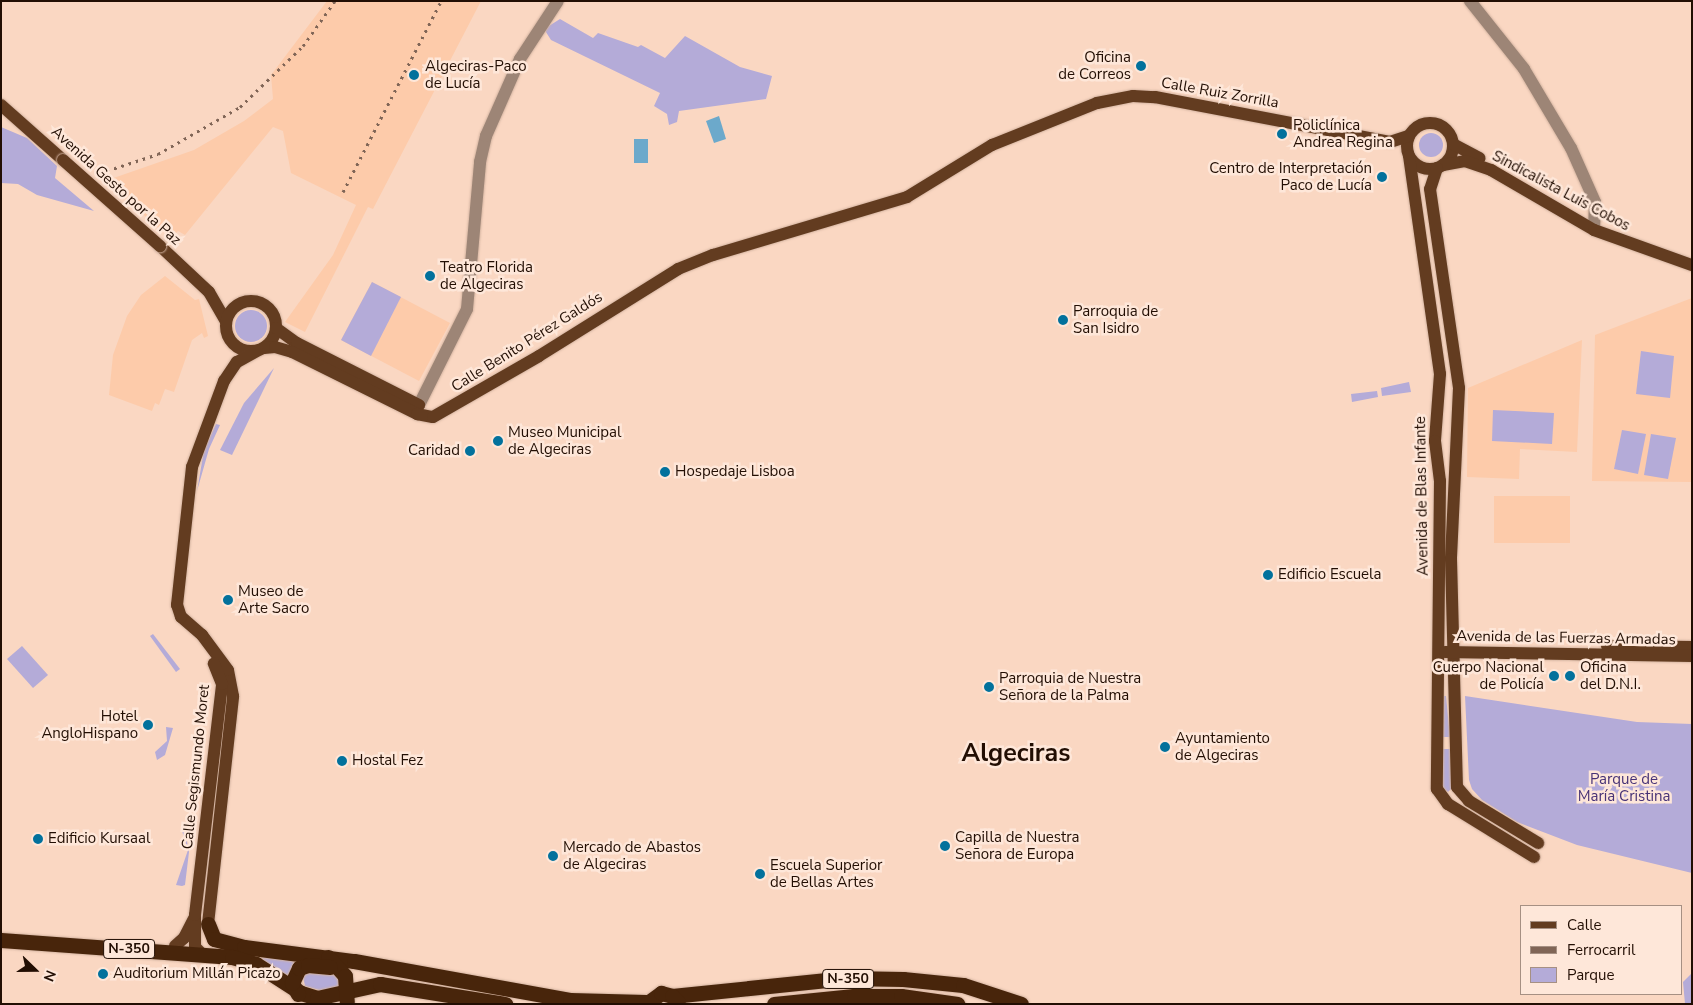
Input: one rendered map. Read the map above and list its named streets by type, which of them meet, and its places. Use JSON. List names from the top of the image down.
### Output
{
  "streets": {
    "highway": ["N-350"],
    "main road": [
      "Calle Ruiz Zorrilla",
      "Avenida Gesto por la Paz",
      "Sindicalista Luis Cobos",
      "Calle Benito Pérez Galdós",
      "Avenida de Blas Infante",
      "Avenida de las Fuerzas Armadas",
      "Calle Segismundo Moret"
    ]
  },
  "crossings": [
    ["Calle Ruiz Zorrilla", "Sindicalista Luis Cobos"],
    ["Calle Ruiz Zorrilla", "Calle Benito Pérez Galdós"],
    ["Calle Ruiz Zorrilla", "Avenida de Blas Infante"],
    ["Sindicalista Luis Cobos", "Avenida de Blas Infante"],
    ["Avenida de Blas Infante", "Avenida de las Fuerzas Armadas"],
    ["Calle Segismundo Moret", "N-350"]
  ],
  "districts": ["Algeciras"],
  "parks": ["Parque de María Cristina"],
  "places": [
    "Oficina de Correos",
    "Algeciras-Paco de Lucía",
    "Policlínica Andrea Regina",
    "Centro de Interpretación Paco de Lucía",
    "Teatro Florida de Algeciras",
    "Parroquia de San Isidro",
    "Museo Municipal de Algeciras",
    "Caridad",
    "Hospedaje Lisboa",
    "Edificio Escuela",
    "Museo de Arte Sacro",
    "Cuerpo Nacional de Policía",
    "Oficina del D.N.I.",
    "Parroquia de Nuestra Señora de la Palma",
    "Hotel AngloHispano",
    "Ayuntamiento de Algeciras",
    "Hostal Fez",
    "Edificio Kursaal",
    "Capilla de Nuestra Señora de Europa",
    "Mercado de Abastos de Algeciras",
    "Escuela Superior de Bellas Artes",
    "Auditorium Millán Picazo"
  ],
  "legend": ["Calle", "Ferrocarril", "Parque"],
  "north": "right"
}
